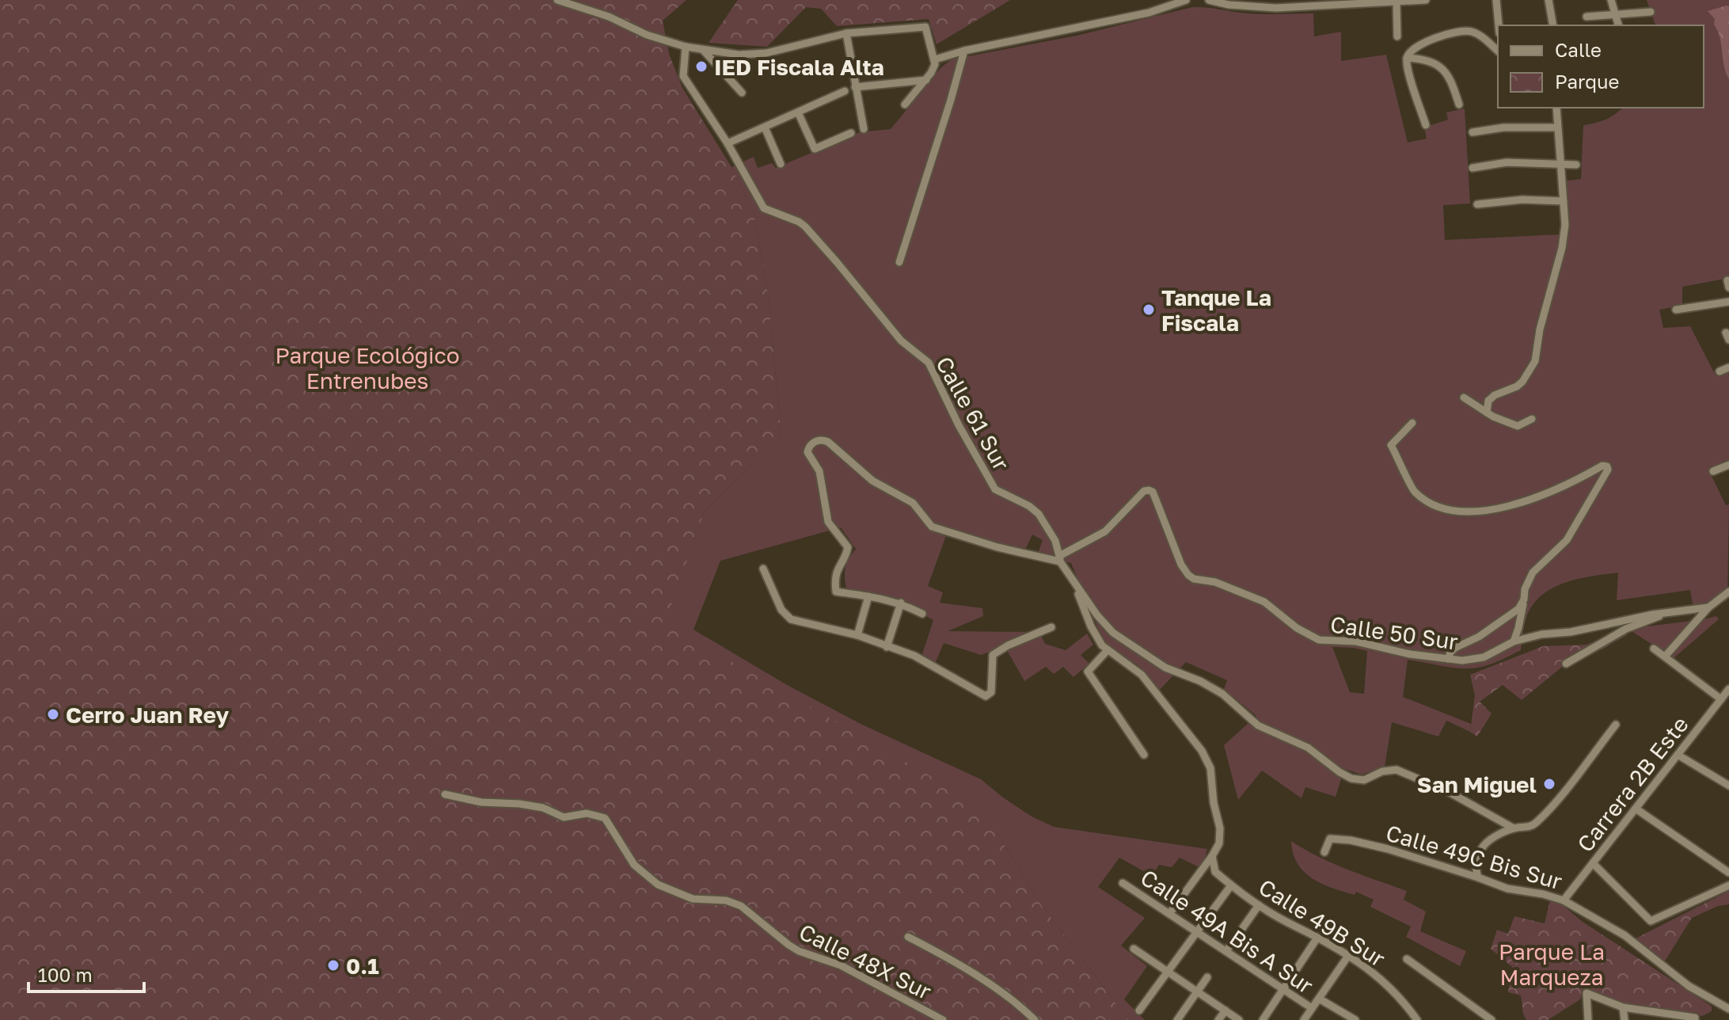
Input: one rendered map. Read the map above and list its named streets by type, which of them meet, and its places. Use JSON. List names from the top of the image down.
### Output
{
  "streets": {
    "street": [
      "Calle 61 Sur",
      "Calle 50 Sur",
      "Carrera 2B Este",
      "Calle 49C Bis Sur",
      "Calle 49B Sur",
      "Calle 49A Bis A Sur",
      "Calle 48X Sur"
    ]
  },
  "crossings": [
    ["Calle 61 Sur", "Calle 50 Sur"],
    ["Carrera 2B Este", "Calle 49C Bis Sur"]
  ],
  "parks": ["Parque Ecológico Entrenubes", "Parque La Marqueza"],
  "places": [
    "IED Fiscala Alta",
    "Tanque La Fiscala",
    "Cerro Juan Rey",
    "San Miguel",
    "0.1"
  ],
  "legend": ["Calle", "Parque"],
  "scale_bar": "100 m"
}
